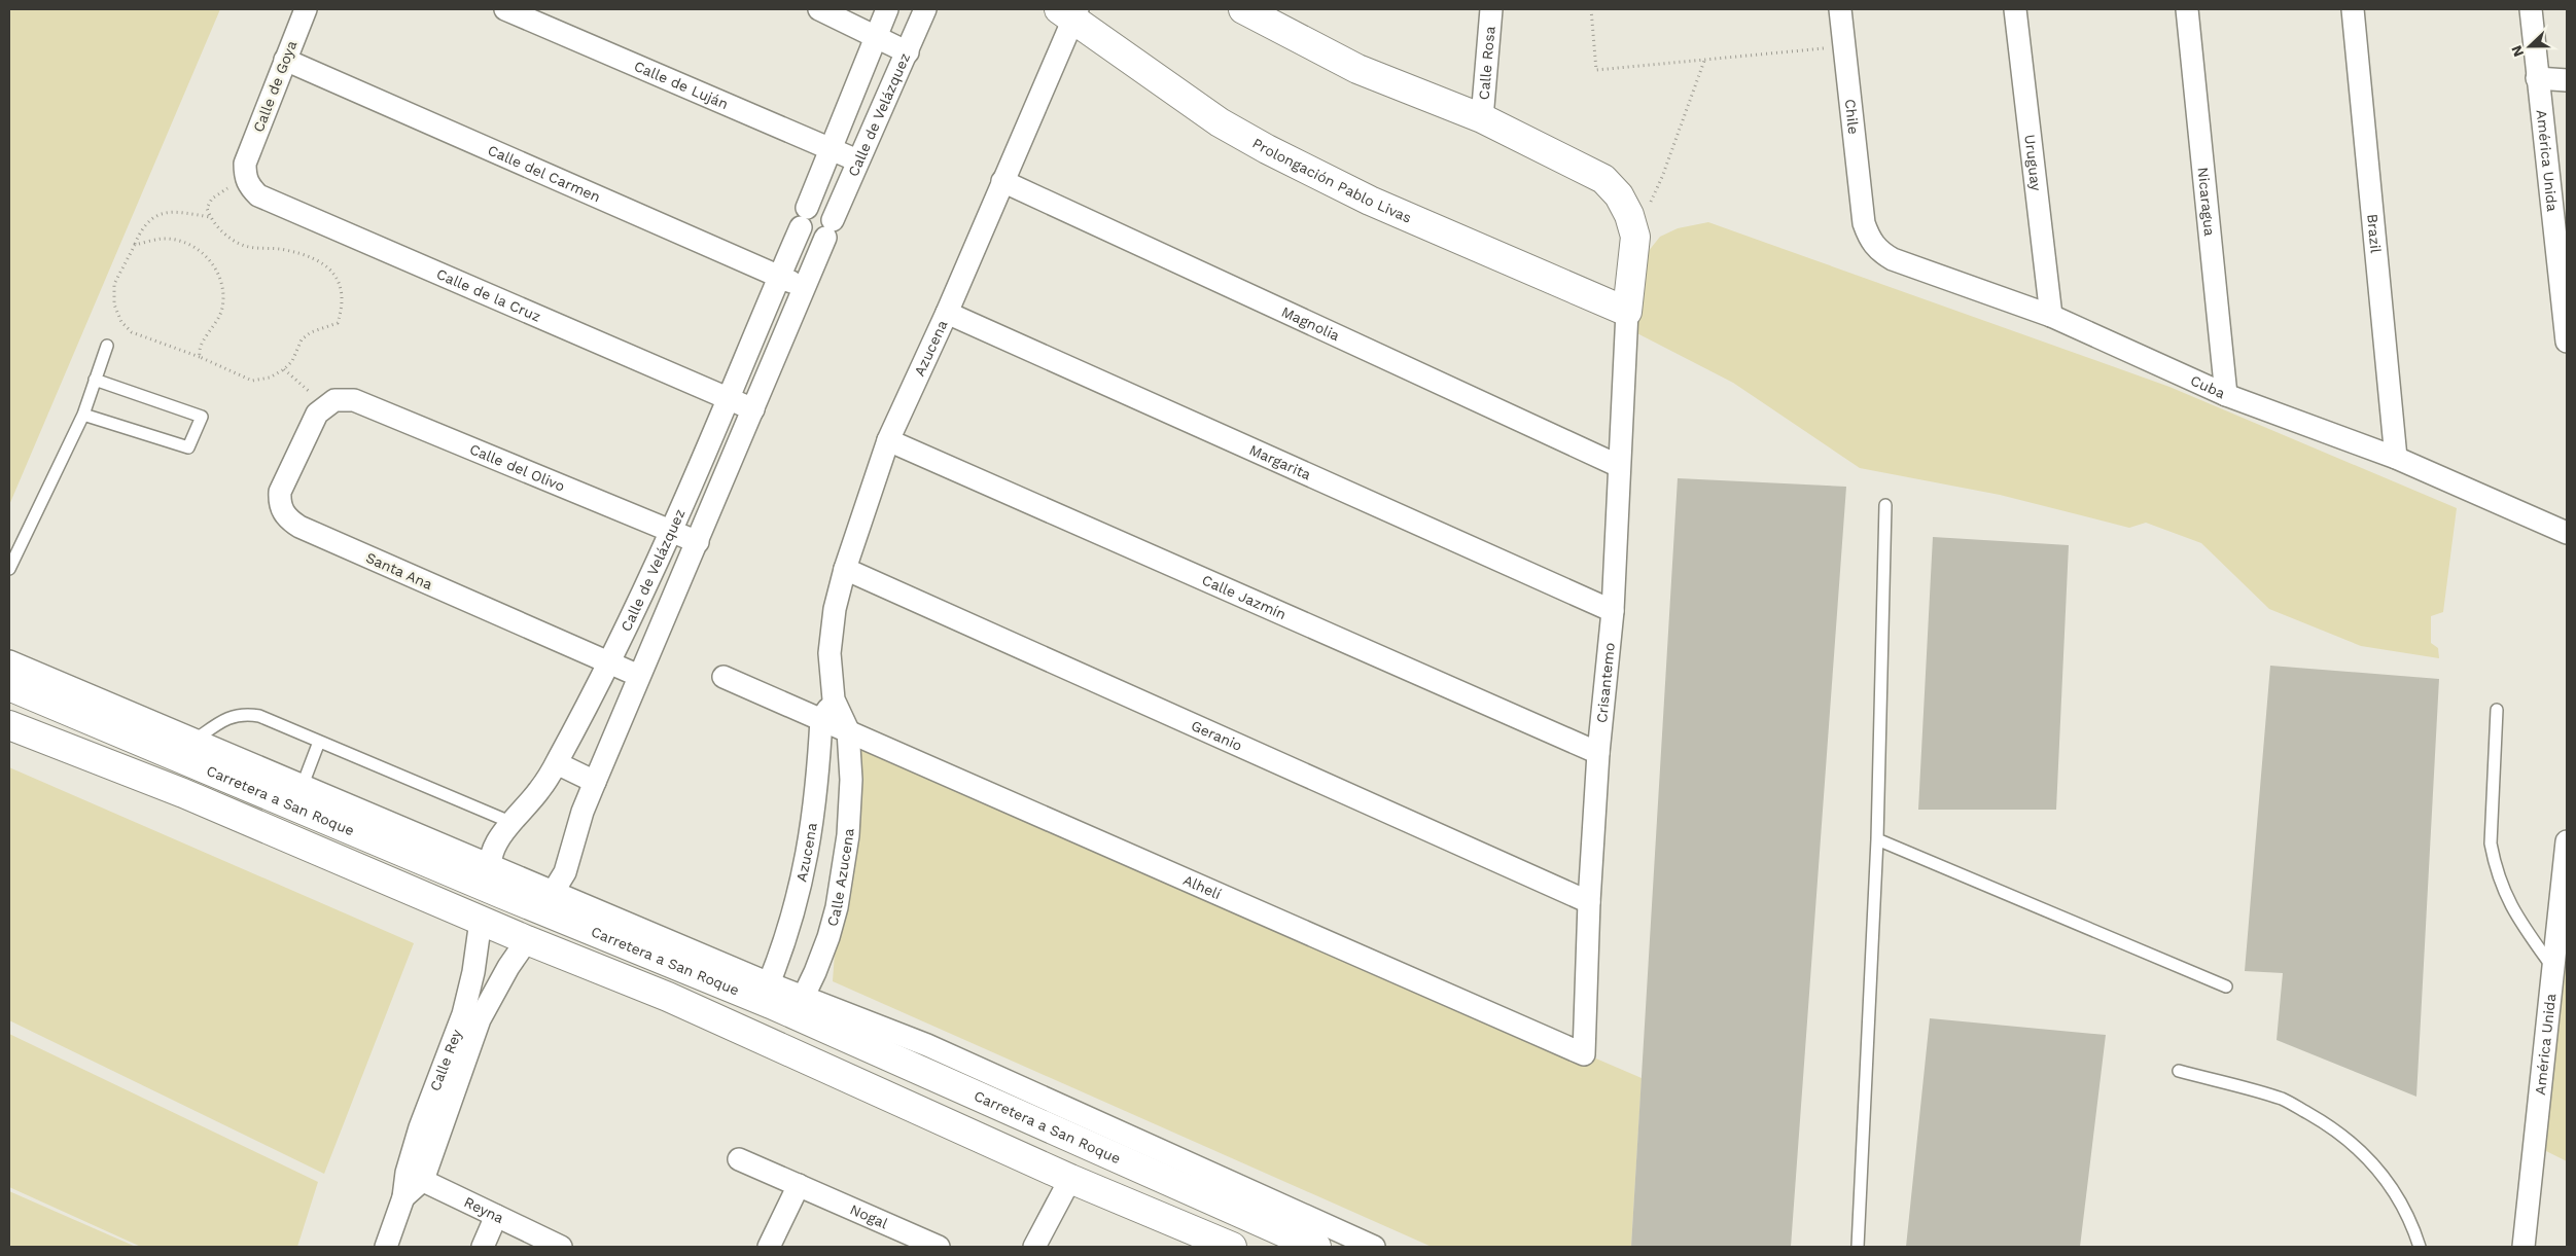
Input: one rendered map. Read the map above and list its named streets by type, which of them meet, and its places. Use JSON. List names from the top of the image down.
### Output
{
  "streets": {
    "main road": ["Prolongación Pablo Livas", "Carretera a San Roque"],
    "street": [
      "Calle Rosa",
      "Calle de Luján",
      "Calle de Goya",
      "Calle de Velázquez",
      "Chile",
      "América Unida",
      "Uruguay",
      "Calle del Carmen",
      "Nicaragua",
      "Brazil",
      "Calle de la Cruz",
      "Magnolia",
      "Azucena",
      "Cuba",
      "Margarita",
      "Calle del Olivo",
      "Santa Ana",
      "Calle Jazmín",
      "Crisantemo",
      "Geranio",
      "Calle Azucena",
      "Alhelí",
      "Calle Rey",
      "Reyna",
      "Nogal"
    ]
  },
  "crossings": [
    ["Calle de Luján", "Calle de Velázquez"],
    ["Calle de Goya", "Calle del Carmen"],
    ["Calle de Goya", "Calle de la Cruz"],
    ["Calle de Velázquez", "Calle del Carmen"],
    ["Calle de Velázquez", "Calle de la Cruz"],
    ["Calle de Velázquez", "Calle del Olivo"],
    ["Calle de Velázquez", "Santa Ana"],
    ["Chile", "Cuba"],
    ["Uruguay", "Cuba"],
    ["Prolongación Pablo Livas", "Azucena"],
    ["Prolongación Pablo Livas", "Crisantemo"],
    ["Nicaragua", "Cuba"],
    ["Brazil", "Cuba"],
    ["Magnolia", "Azucena"],
    ["Magnolia", "Crisantemo"],
    ["Azucena", "Margarita"],
    ["Azucena", "Calle Jazmín"],
    ["Azucena", "Geranio"],
    ["Azucena", "Carretera a San Roque"],
    ["Azucena", "Calle Azucena"],
    ["Azucena", "Alhelí"],
    ["Margarita", "Crisantemo"],
    ["Calle del Olivo", "Santa Ana"],
    ["Calle Jazmín", "Crisantemo"],
    ["Crisantemo", "Geranio"],
    ["Crisantemo", "Alhelí"],
    ["Carretera a San Roque", "Calle Azucena"],
    ["Calle Azucena", "Alhelí"],
    ["Calle Rey", "Reyna"]
  ],
  "north": "left"
}
